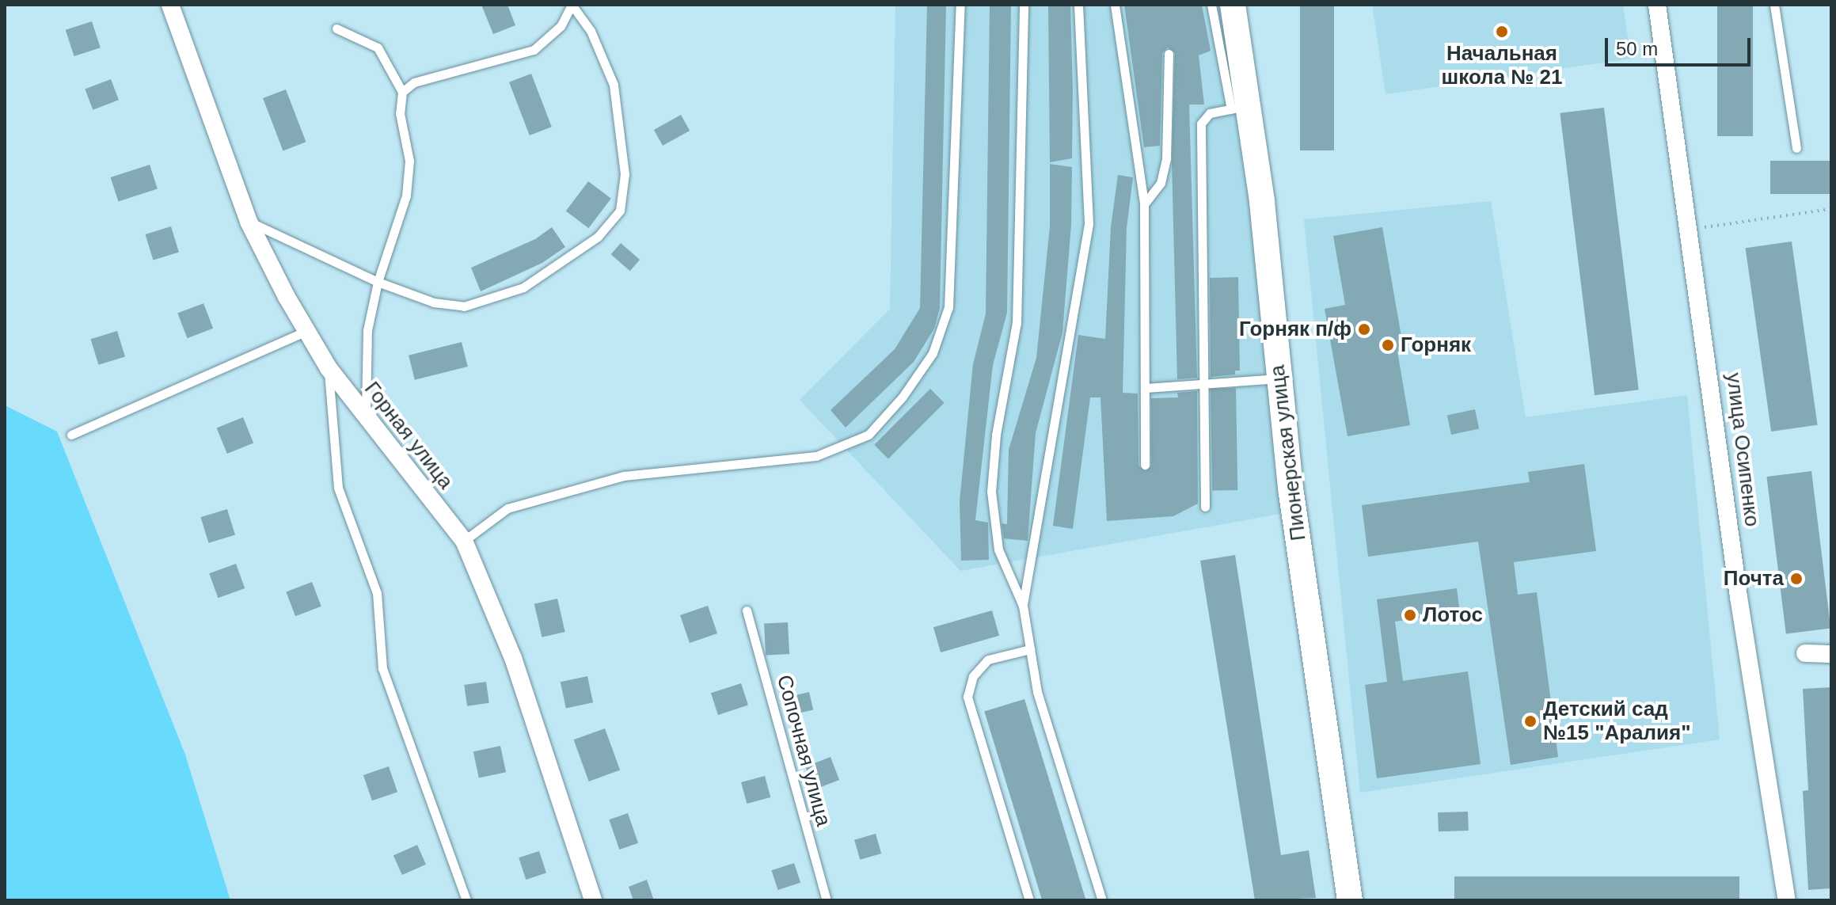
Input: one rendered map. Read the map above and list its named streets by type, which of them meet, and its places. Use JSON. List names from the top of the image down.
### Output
{
  "streets": {
    "main road": ["Пионерская улица"],
    "street": ["Горная улица", "улица Осипенко"],
    "lane": ["Сопочная улица"]
  },
  "places": [
    "Начальная школа № 21",
    "Горняк п/ф",
    "Горняк",
    "Почта",
    "Лотос",
    "Детский сад №15 \"Аралия\""
  ],
  "scale_bar": "50 m"
}
